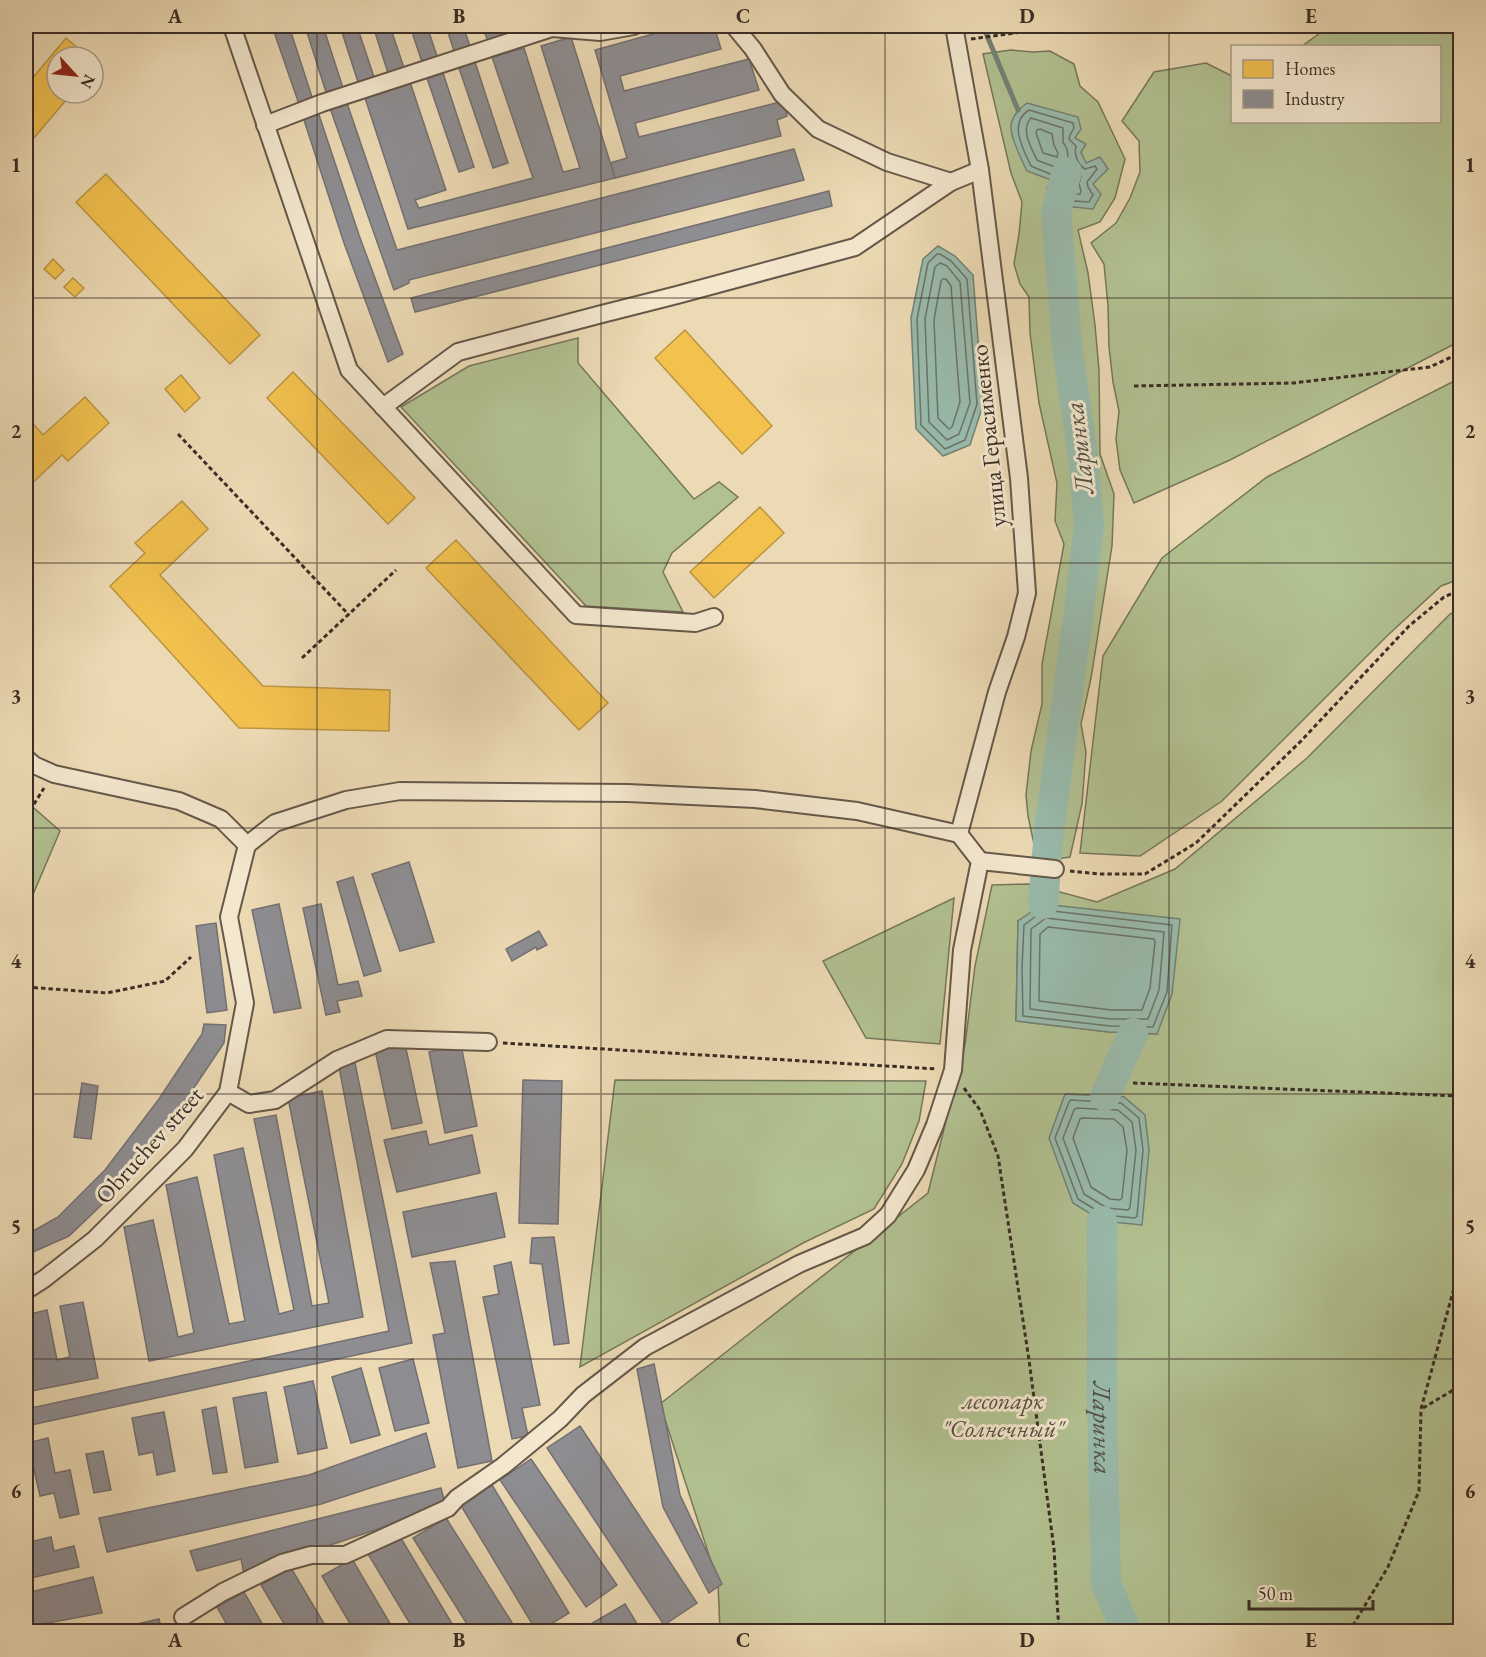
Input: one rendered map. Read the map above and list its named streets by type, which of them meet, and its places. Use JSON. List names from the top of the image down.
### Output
{
  "streets": {
    "street": ["улица Герасименко", "Obruchev street"]
  },
  "water": ["Ларинка"],
  "parks": ["лесопарк \"Солнечный\""],
  "legend": ["Homes", "Industry"],
  "scale_bar": "50 m",
  "north": "bottom right",
  "grid": {
    "columns": [
      "A",
      "B",
      "C",
      "D",
      "E"
    ],
    "rows": [
      "1",
      "2",
      "3",
      "4",
      "5",
      "6"
    ]
  }
}
